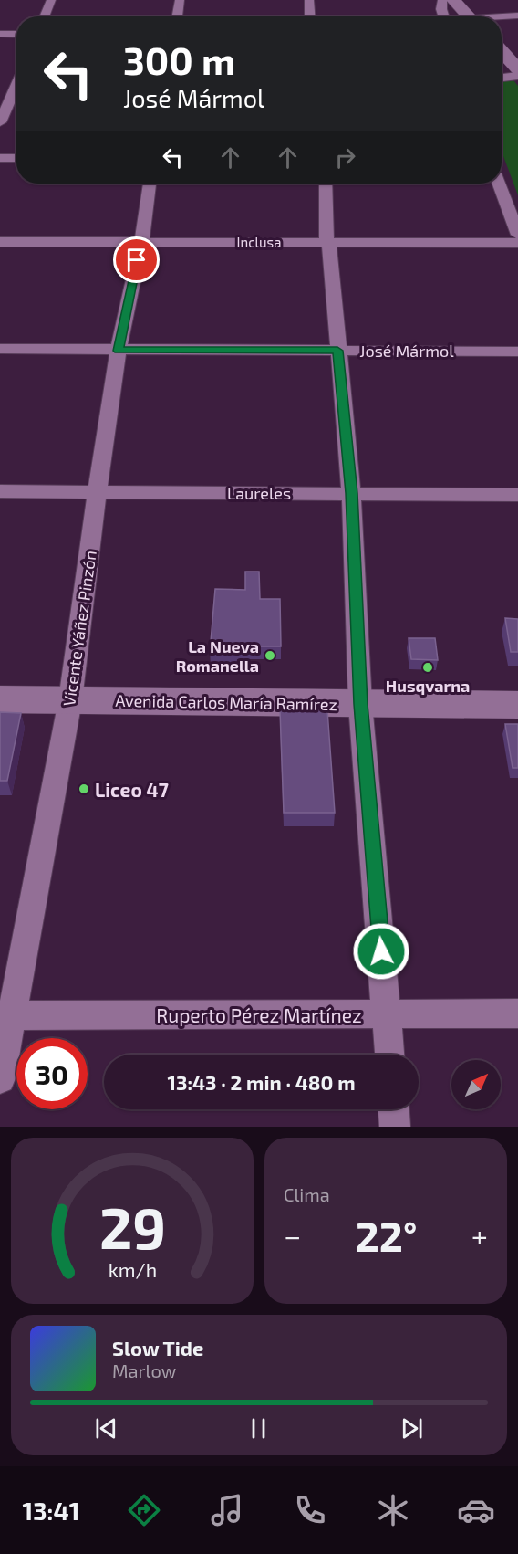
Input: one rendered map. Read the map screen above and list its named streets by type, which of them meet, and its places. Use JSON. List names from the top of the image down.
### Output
{
  "streets": {
    "main road": ["Avenida Carlos María Ramírez"],
    "street": [
      "Inclusa",
      "José Mármol",
      "Laureles",
      "Vicente Yáñez Pinzón",
      "Ruperto Pérez Martínez"
    ]
  },
  "crossings": [
    ["Inclusa", "Vicente Yáñez Pinzón"],
    ["José Mármol", "Vicente Yáñez Pinzón"],
    ["Laureles", "Vicente Yáñez Pinzón"],
    ["Vicente Yáñez Pinzón", "Avenida Carlos María Ramírez"],
    ["Vicente Yáñez Pinzón", "Ruperto Pérez Martínez"]
  ],
  "places": ["La Nueva Romanella", "Husqvarna", "Liceo 47"],
  "north": "top right",
  "page": {
    "turn": ["300 m", "José Mármol"],
    "limit": "30",
    "trip": "13:43 · 2 min · 480 m",
    "tile": "Clima",
    "heat": ["−", "22°", "+"],
    "song": ["Slow Tide", "Marlow"],
    "tabs": "13:41",
    "gauge": ["29", "km/h"]
  }
}
